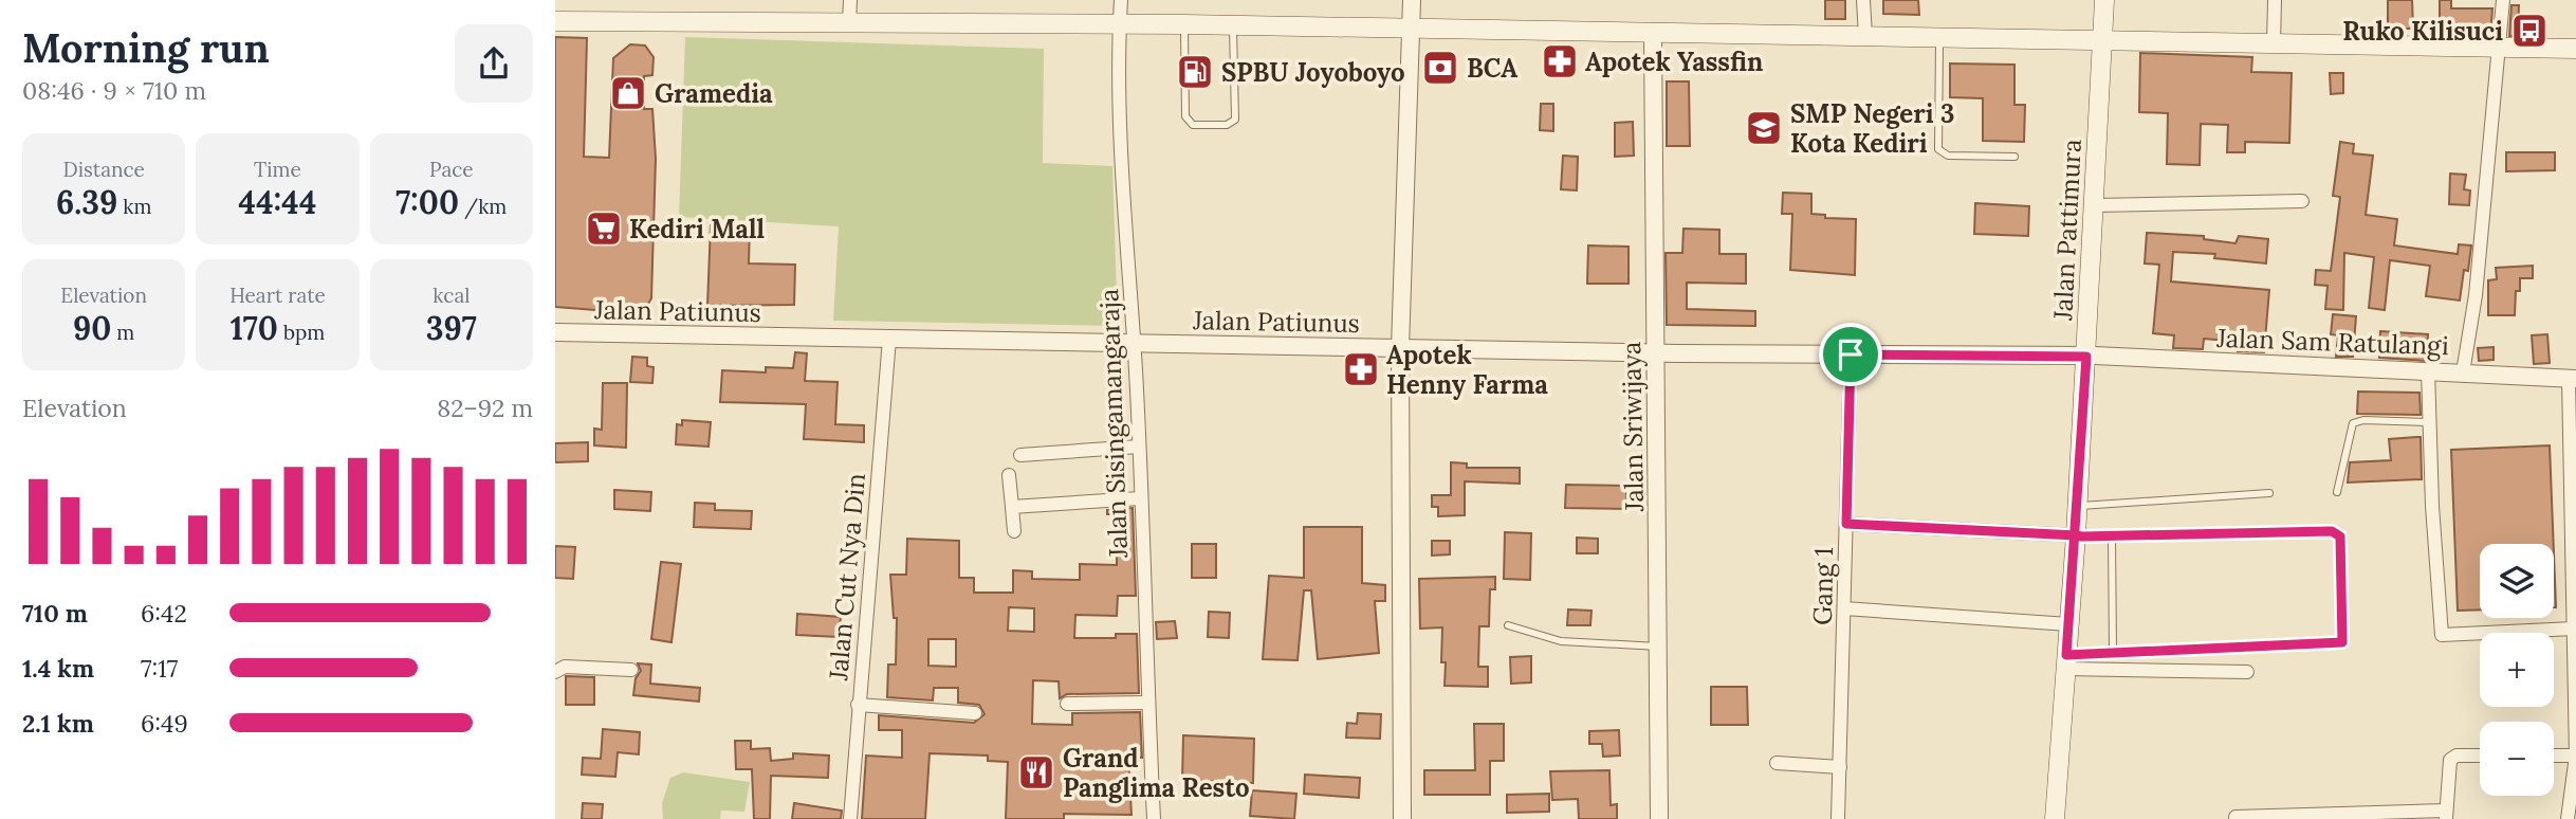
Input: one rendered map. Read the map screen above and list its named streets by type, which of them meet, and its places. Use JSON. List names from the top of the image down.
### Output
{
  "streets": {
    "main road": ["Jalan Pattimura"],
    "street": [
      "Jalan Patiunus",
      "Jalan Sam Ratulangi",
      "Jalan Sisingamangaraja",
      "Jalan Sriwijaya",
      "Jalan Cut Nya Din",
      "Gang 1"
    ]
  },
  "crossings": [
    ["Jalan Pattimura", "Jalan Patiunus"],
    ["Jalan Pattimura", "Jalan Sam Ratulangi"],
    ["Jalan Patiunus", "Jalan Sam Ratulangi"],
    ["Jalan Patiunus", "Jalan Sisingamangaraja"],
    ["Jalan Patiunus", "Jalan Sriwijaya"],
    ["Jalan Patiunus", "Jalan Cut Nya Din"],
    ["Jalan Patiunus", "Gang 1"]
  ],
  "places": {
    "bus stop": ["Ruko Kilisuci"],
    "pharmacy": ["Apotek Yassfin", "Apotek Henny Farma"],
    "bank": ["BCA"],
    "fuel station": ["SPBU Joyoboyo"],
    "shop": ["Gramedia"],
    "school or university": ["SMP Negeri 3 Kota Kediri"],
    "supermarket": ["Kediri Mall"],
    "restaurant": ["Grand Panglima Resto"]
  },
  "page": {
    "heading": ["Morning run", "08:46 · 9 × 710 m"],
    "stats": [
      ["Distance", "6.39 km"],
      ["Time", "44:44"],
      ["Pace", "7:00 /km"],
      ["Elevation", "90 m"],
      ["Heart rate", "170 bpm"],
      ["kcal", "397"]
    ],
    "chart": ["Elevation", "82–92 m"],
    "map_buttons": ["+", "−"],
    "list": [
      {
        "name": "710 m",
        "note": "6:42"
      },
      {
        "name": "1.4 km",
        "note": "7:17"
      },
      {
        "name": "2.1 km",
        "note": "6:49"
      }
    ]
  }
}
